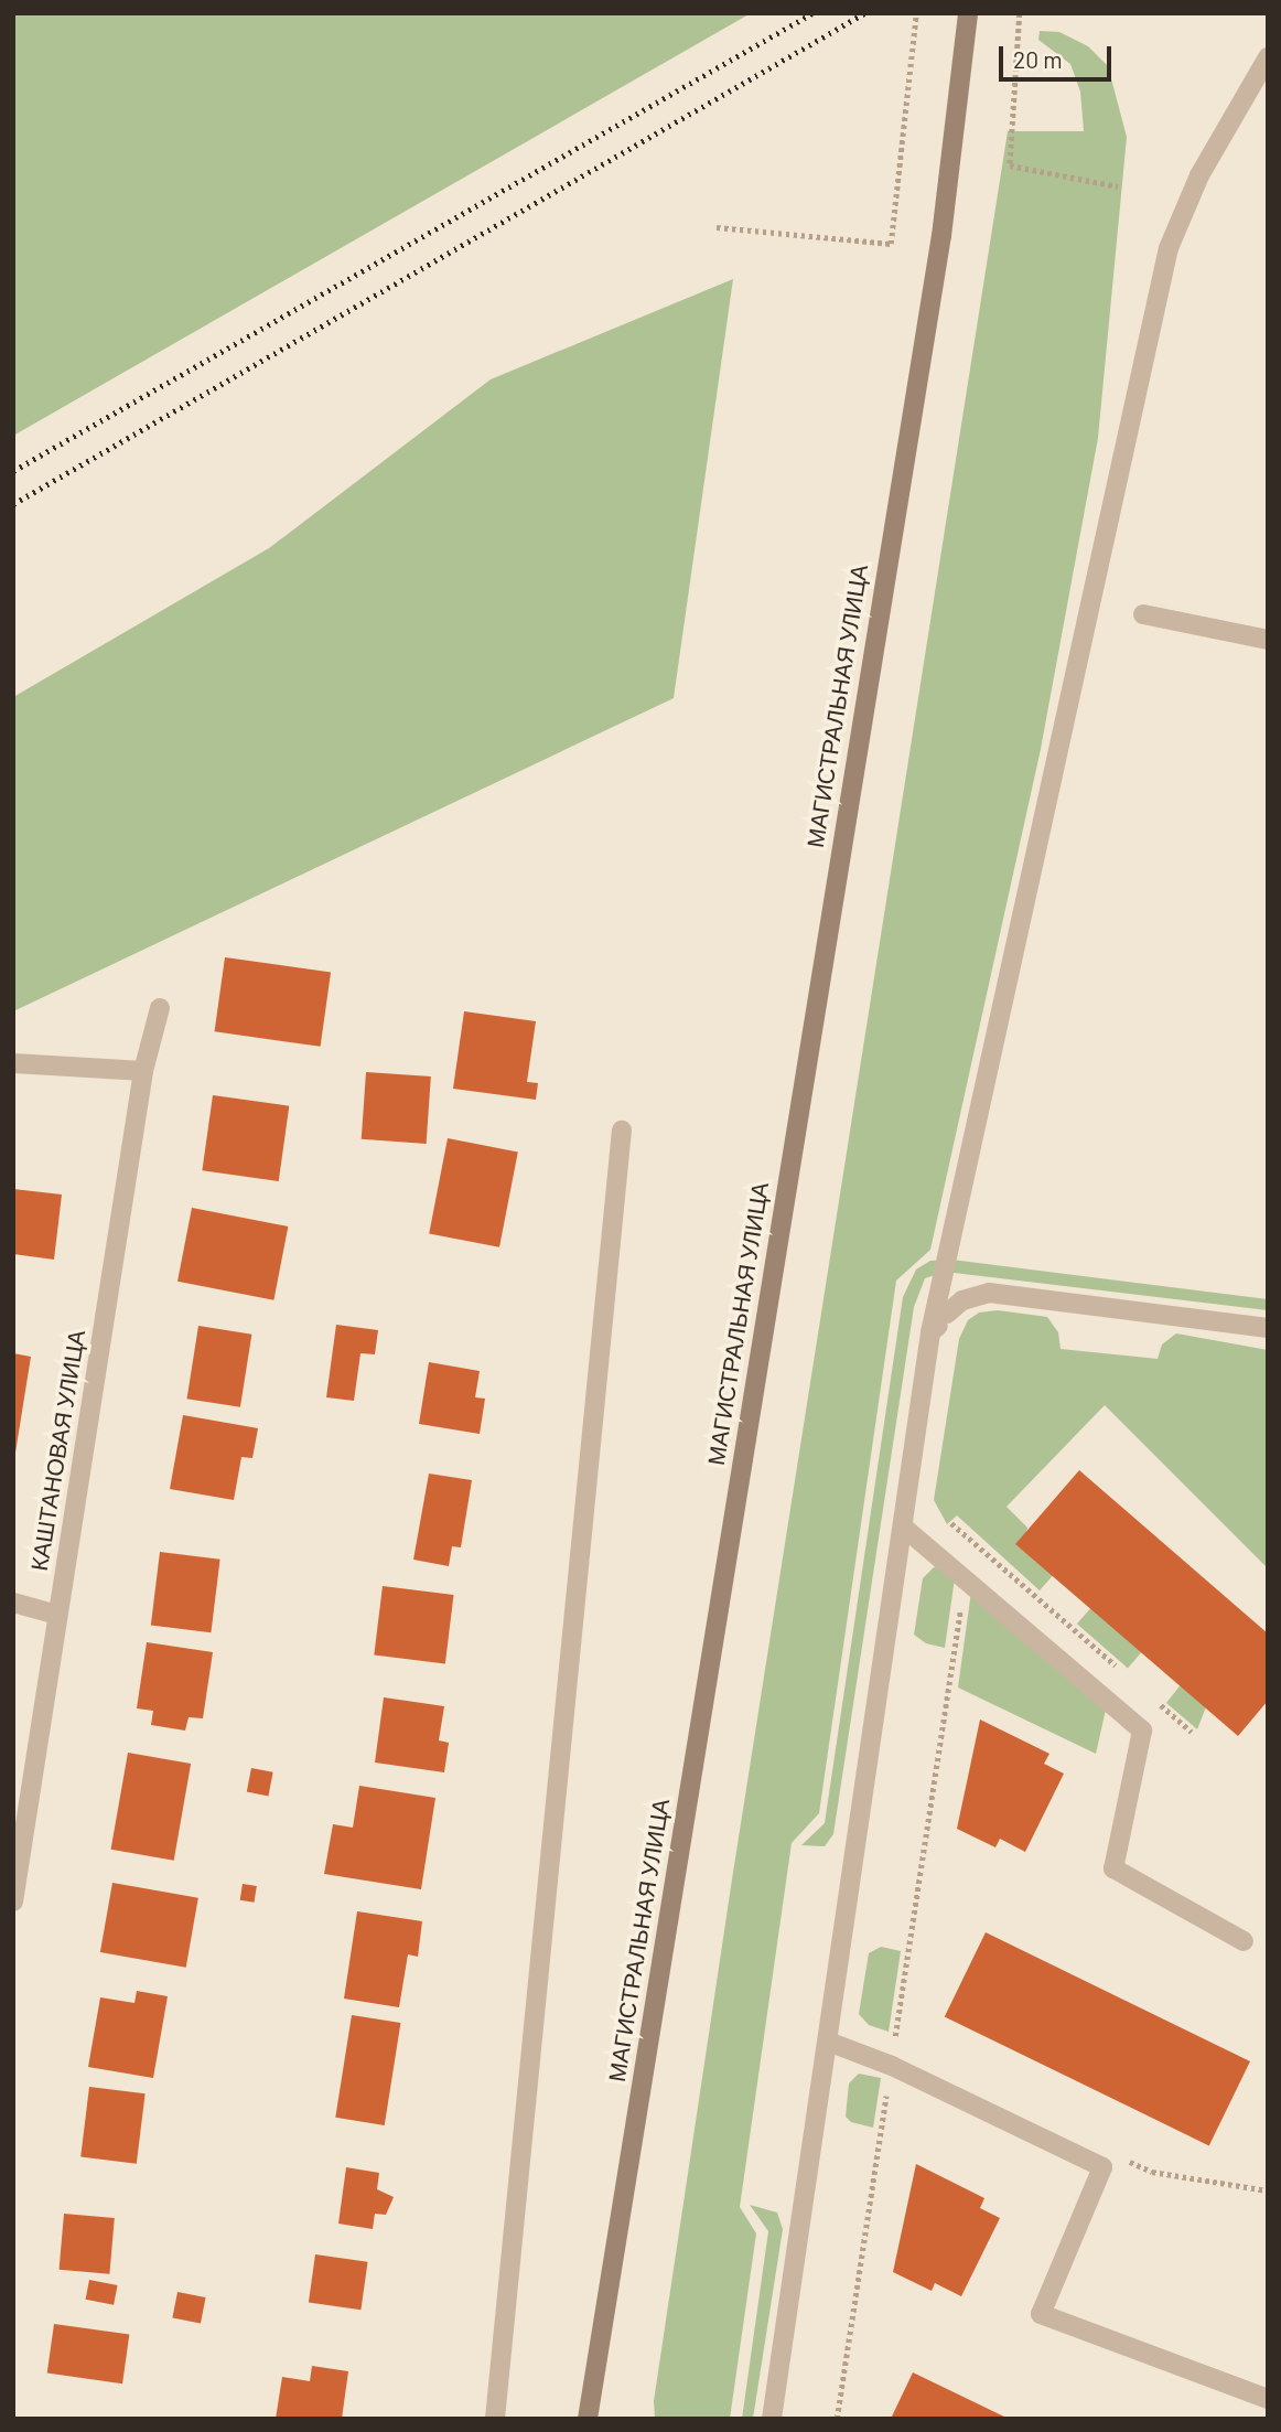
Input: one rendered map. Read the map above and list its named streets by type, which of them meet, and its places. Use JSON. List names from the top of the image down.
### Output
{
  "streets": {
    "main road": ["МАГИСТРАЛЬНАЯ УЛИЦА"],
    "street": ["КАШТАНОВАЯ УЛИЦА"]
  },
  "scale_bar": "20 m"
}
